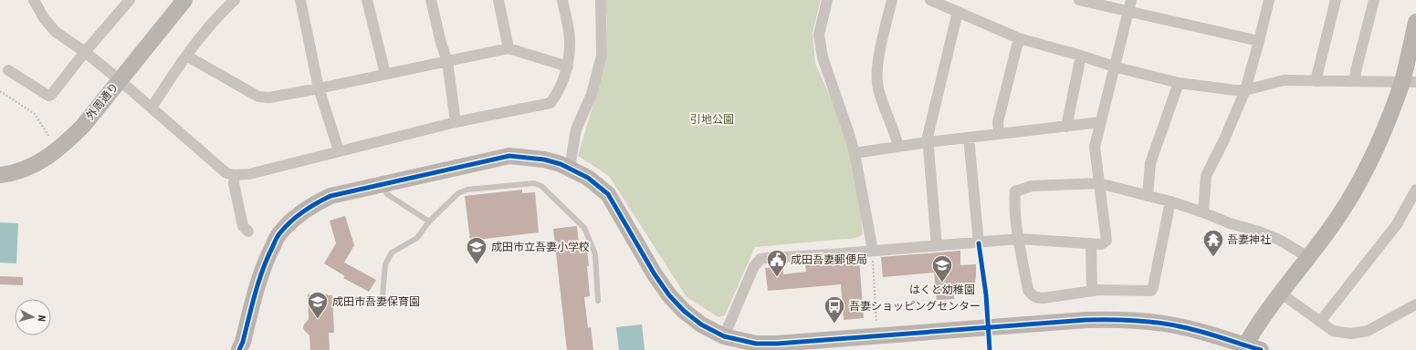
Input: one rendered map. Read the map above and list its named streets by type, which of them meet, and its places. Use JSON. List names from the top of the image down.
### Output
{
  "streets": {
    "street": ["外周通り"]
  },
  "parks": ["引地公園"],
  "places": {
    "temple": ["吾妻神社"],
    "school or university": ["成田市立吾妻小学校", "はくと幼稚園", "成田市吾妻保育園"],
    "public building": ["成田吾妻郵便局"],
    "bus stop": ["吾妻ショッピングセンター"]
  },
  "north": "right"
}
